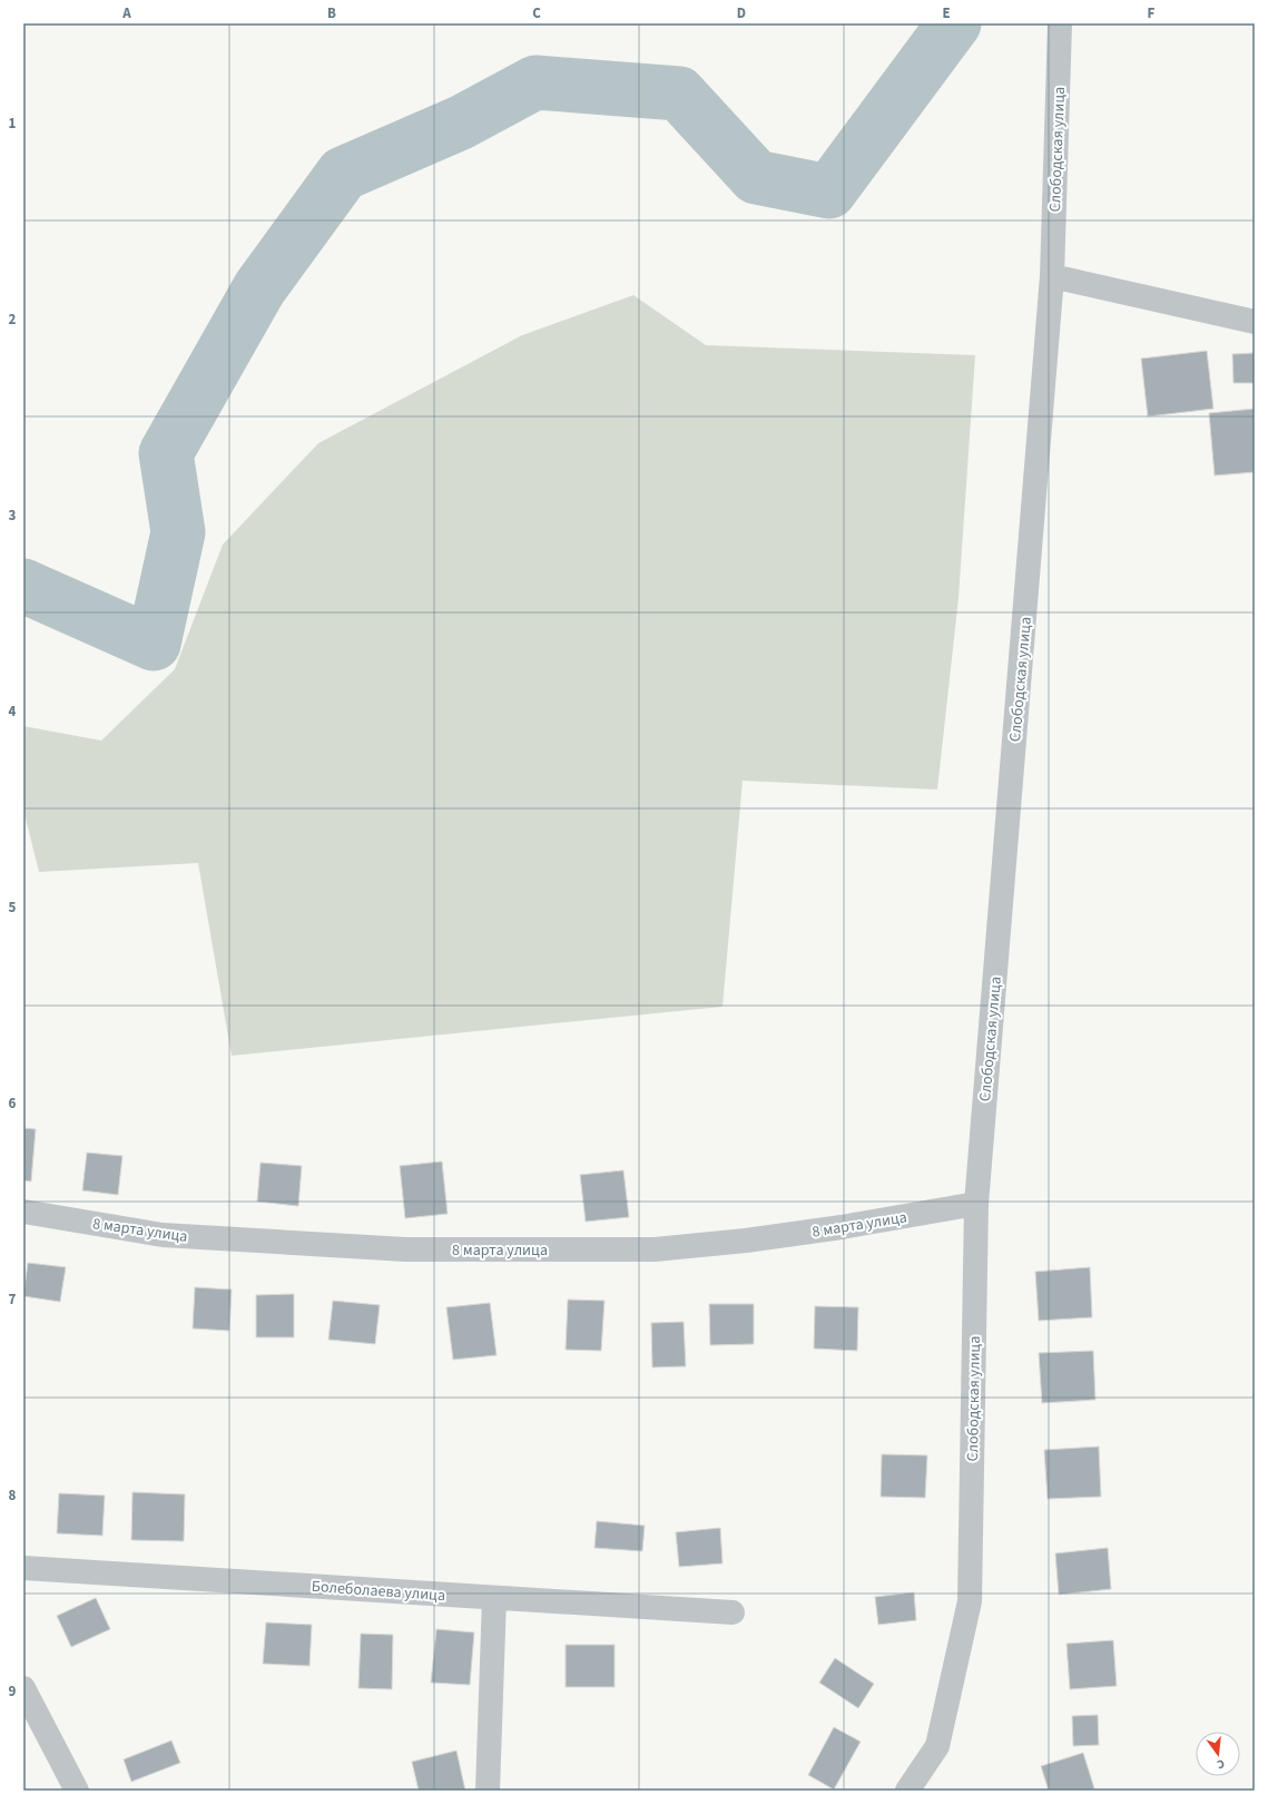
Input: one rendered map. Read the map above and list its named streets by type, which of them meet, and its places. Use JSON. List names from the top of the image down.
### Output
{
  "streets": {
    "street": ["Слободская улица", "8 марта улица", "Болеболаева улица"]
  },
  "crossings": [
    ["Слободская улица", "8 марта улица"]
  ],
  "north": "bottom",
  "grid": {
    "columns": [
      "A",
      "B",
      "C",
      "D",
      "E",
      "F"
    ],
    "rows": [
      "1",
      "2",
      "3",
      "4",
      "5",
      "6",
      "7",
      "8",
      "9"
    ]
  }
}
